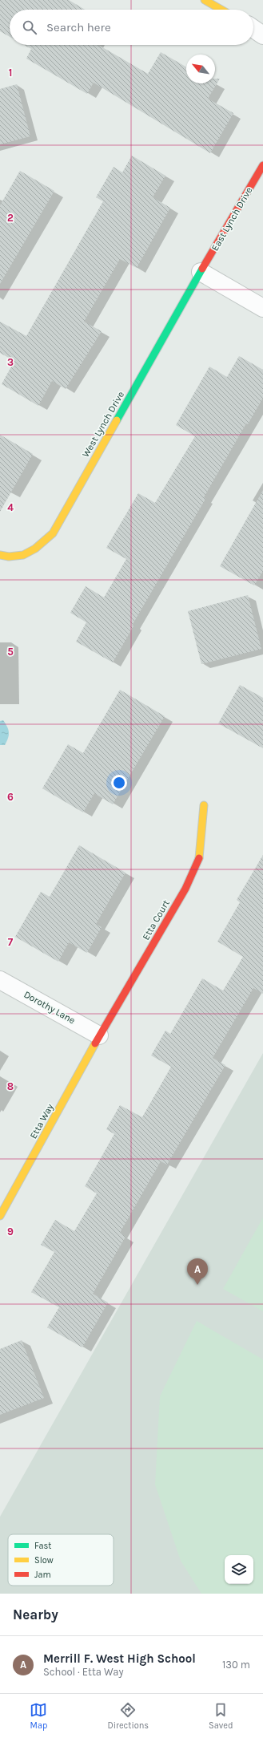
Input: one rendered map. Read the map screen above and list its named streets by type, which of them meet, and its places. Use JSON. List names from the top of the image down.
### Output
{
  "streets": {
    "street": [
      "East Lynch Drive",
      "West Lynch Drive",
      "Etta Court",
      "Dorothy Lane",
      "Etta Way"
    ]
  },
  "crossings": [
    ["East Lynch Drive", "West Lynch Drive"],
    ["Etta Court", "Dorothy Lane"],
    ["Etta Court", "Etta Way"],
    ["Dorothy Lane", "Etta Way"]
  ],
  "legend": ["Fast", "Slow", "Jam"],
  "north": "top left",
  "page": {
    "search": "Search here",
    "pins": "A",
    "heading": "Nearby",
    "list": [
      {
        "mark": "A",
        "name": "Merrill F. West High School",
        "note": "School · Etta Way",
        "value": "130 m"
      }
    ],
    "nav": ["Map", "Directions", "Saved"]
  },
  "grid": {
    "rows": [
      "1",
      "2",
      "3",
      "4",
      "5",
      "6",
      "7",
      "8",
      "9"
    ]
  }
}
